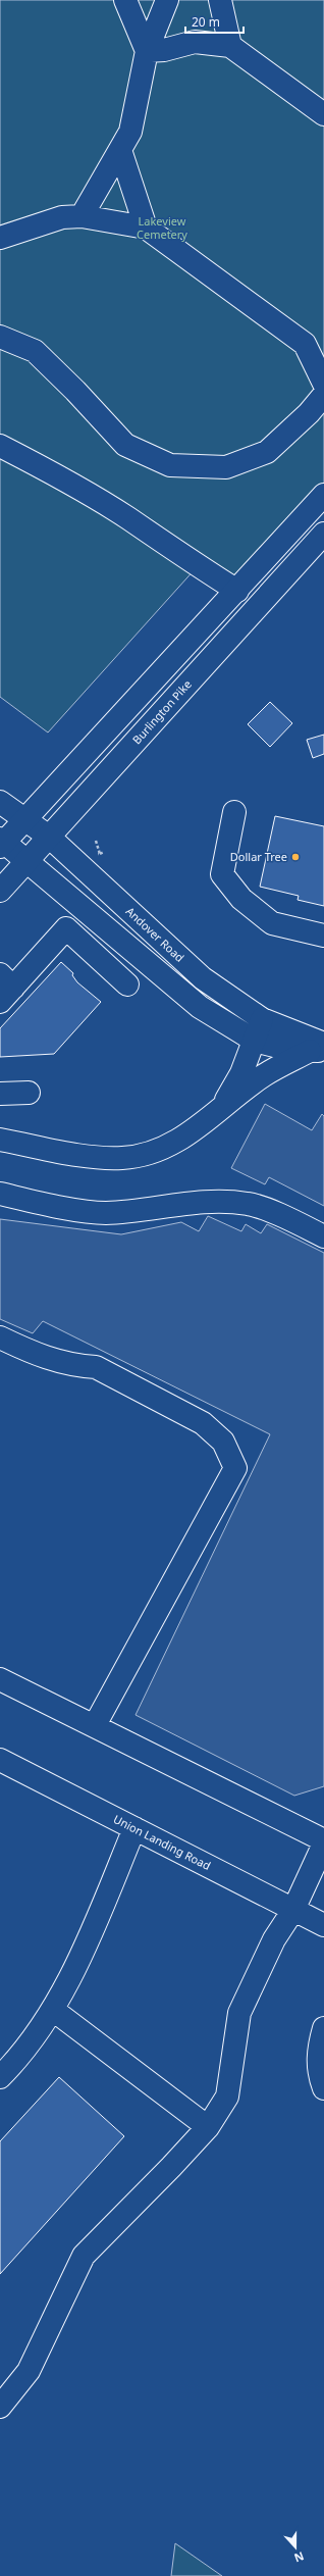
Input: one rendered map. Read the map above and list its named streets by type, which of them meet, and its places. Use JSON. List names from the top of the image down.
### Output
{
  "streets": {
    "main road": ["Burlington Pike", "Andover Road", "Union Landing Road"]
  },
  "crossings": [
    ["Burlington Pike", "Andover Road"]
  ],
  "parks": ["Lakeview Cemetery"],
  "places": ["Dollar Tree"],
  "scale_bar": "20 m",
  "north": "bottom"
}
